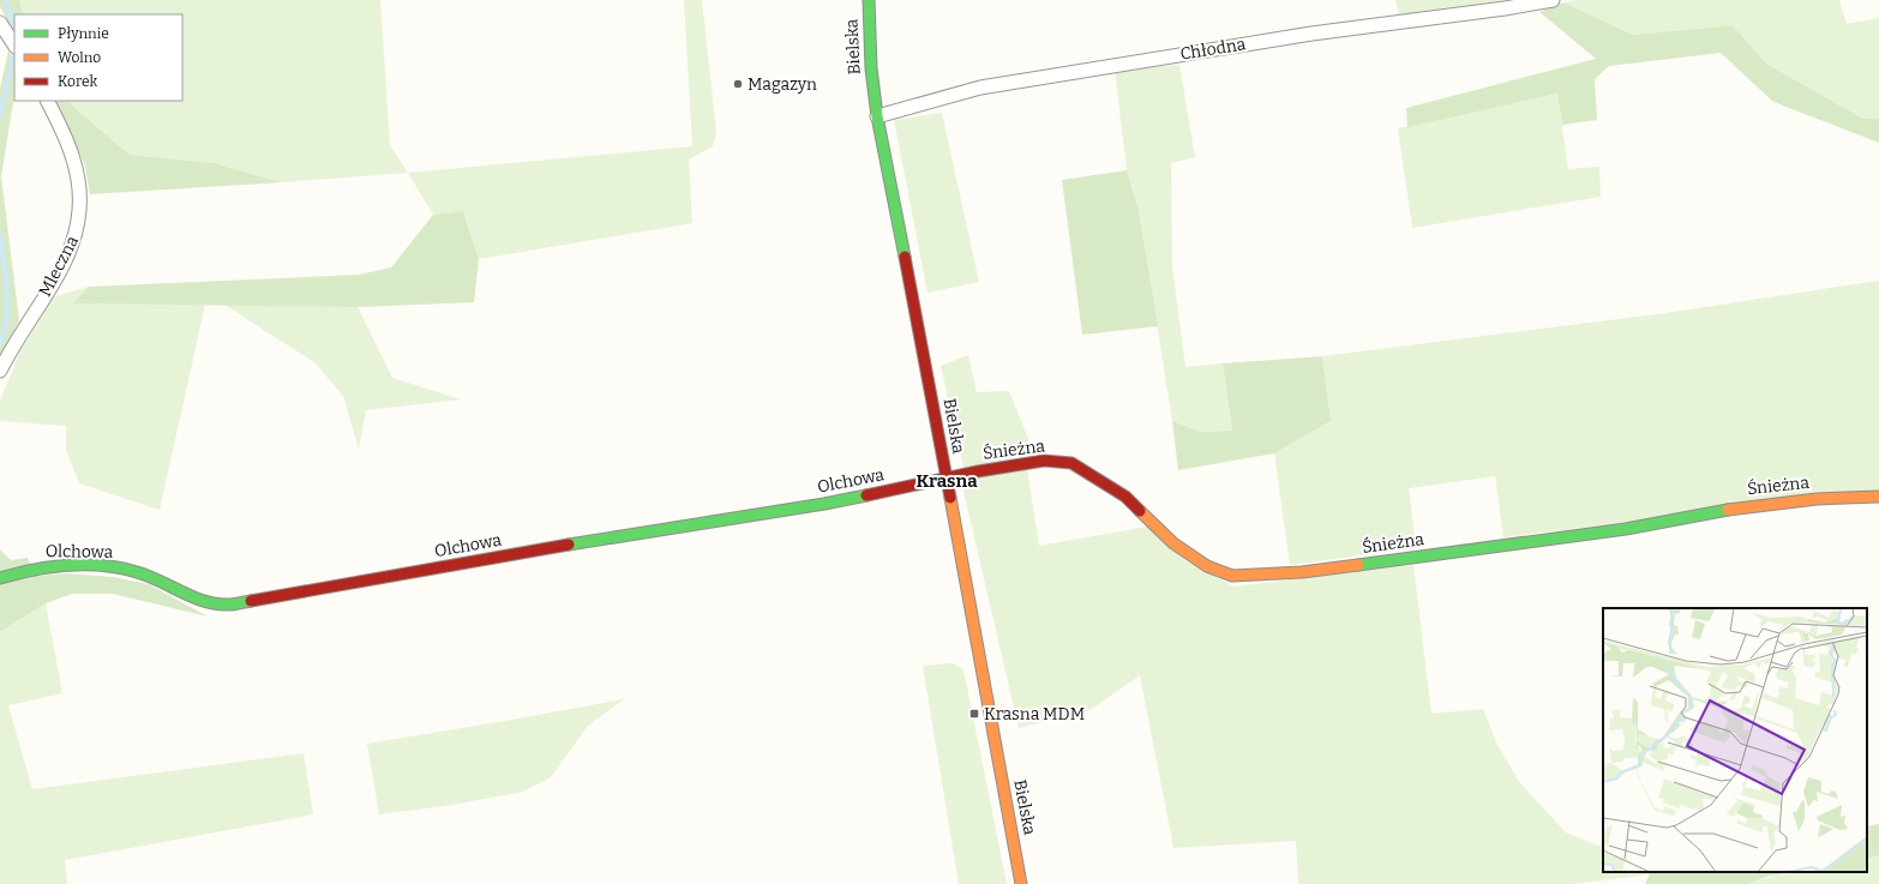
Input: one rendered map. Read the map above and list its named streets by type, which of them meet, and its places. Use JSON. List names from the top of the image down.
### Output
{
  "streets": {
    "street": [
      "Bielska",
      "Chłodna",
      "Mleczna",
      "Śnieżna",
      "Olchowa"
    ]
  },
  "crossings": [
    ["Bielska", "Chłodna"],
    ["Bielska", "Śnieżna"],
    ["Bielska", "Olchowa"],
    ["Śnieżna", "Olchowa"]
  ],
  "districts": ["Krasna"],
  "places": {
    "other": ["Magazyn"],
    "transit": ["Krasna MDM"]
  },
  "legend": ["Płynnie", "Wolno", "Korek"]
}
